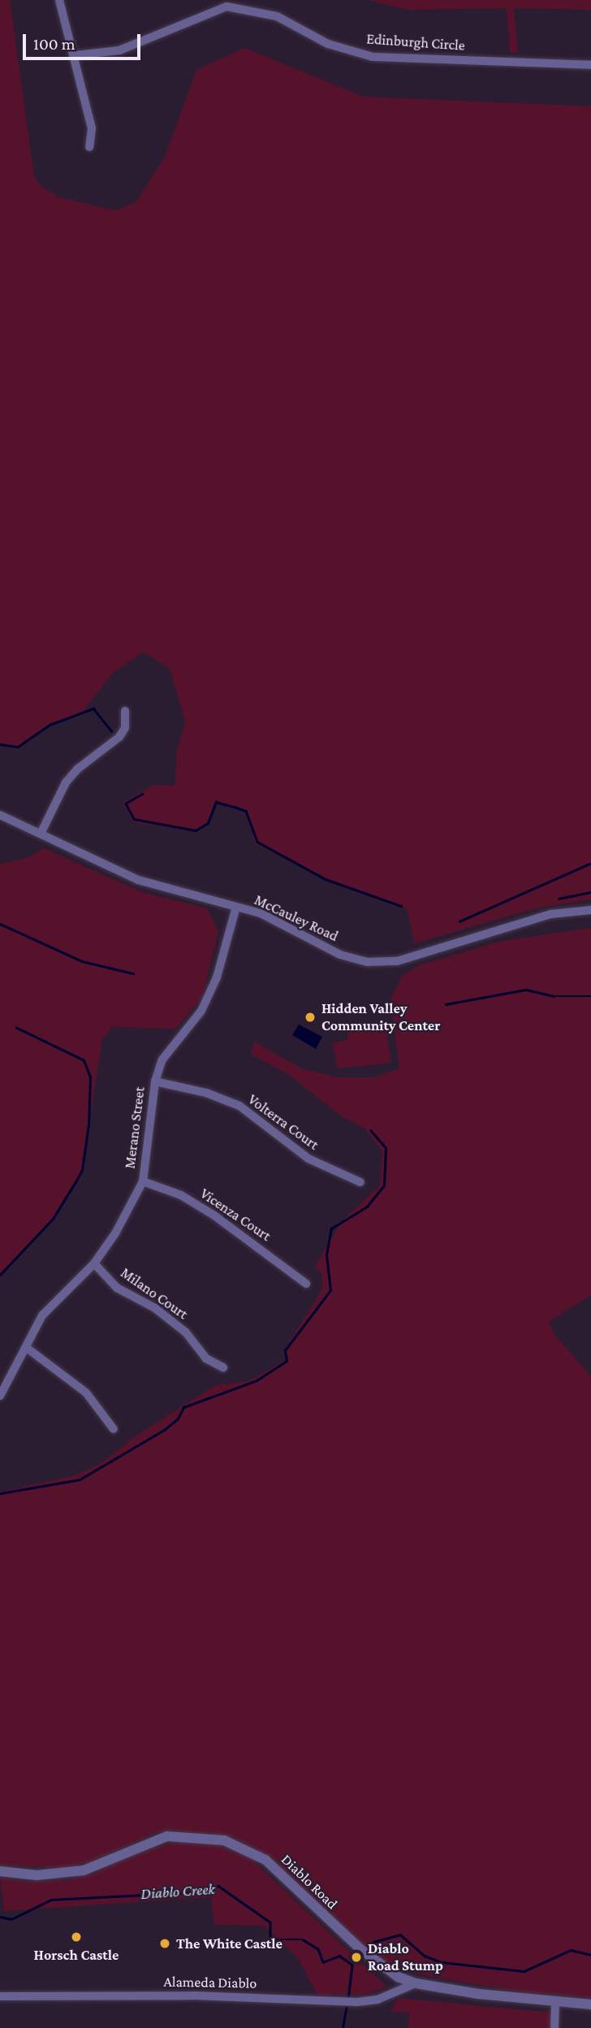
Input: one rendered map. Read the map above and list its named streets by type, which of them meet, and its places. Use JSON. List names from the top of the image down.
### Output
{
  "streets": {
    "street": [
      "Edinburgh Circle",
      "McCauley Road",
      "Volterra Court",
      "Merano Street",
      "Vicenza Court",
      "Milano Court",
      "Diablo Road",
      "Alameda Diablo"
    ]
  },
  "crossings": [
    ["McCauley Road", "Merano Street"],
    ["Volterra Court", "Merano Street"],
    ["Merano Street", "Vicenza Court"],
    ["Merano Street", "Milano Court"],
    ["Diablo Road", "Alameda Diablo"]
  ],
  "water": ["Diablo Creek"],
  "places": [
    "Hidden Valley Community Center",
    "Horsch Castle",
    "The White Castle",
    "Diablo Road Stump"
  ],
  "scale_bar": "100 m"
}
